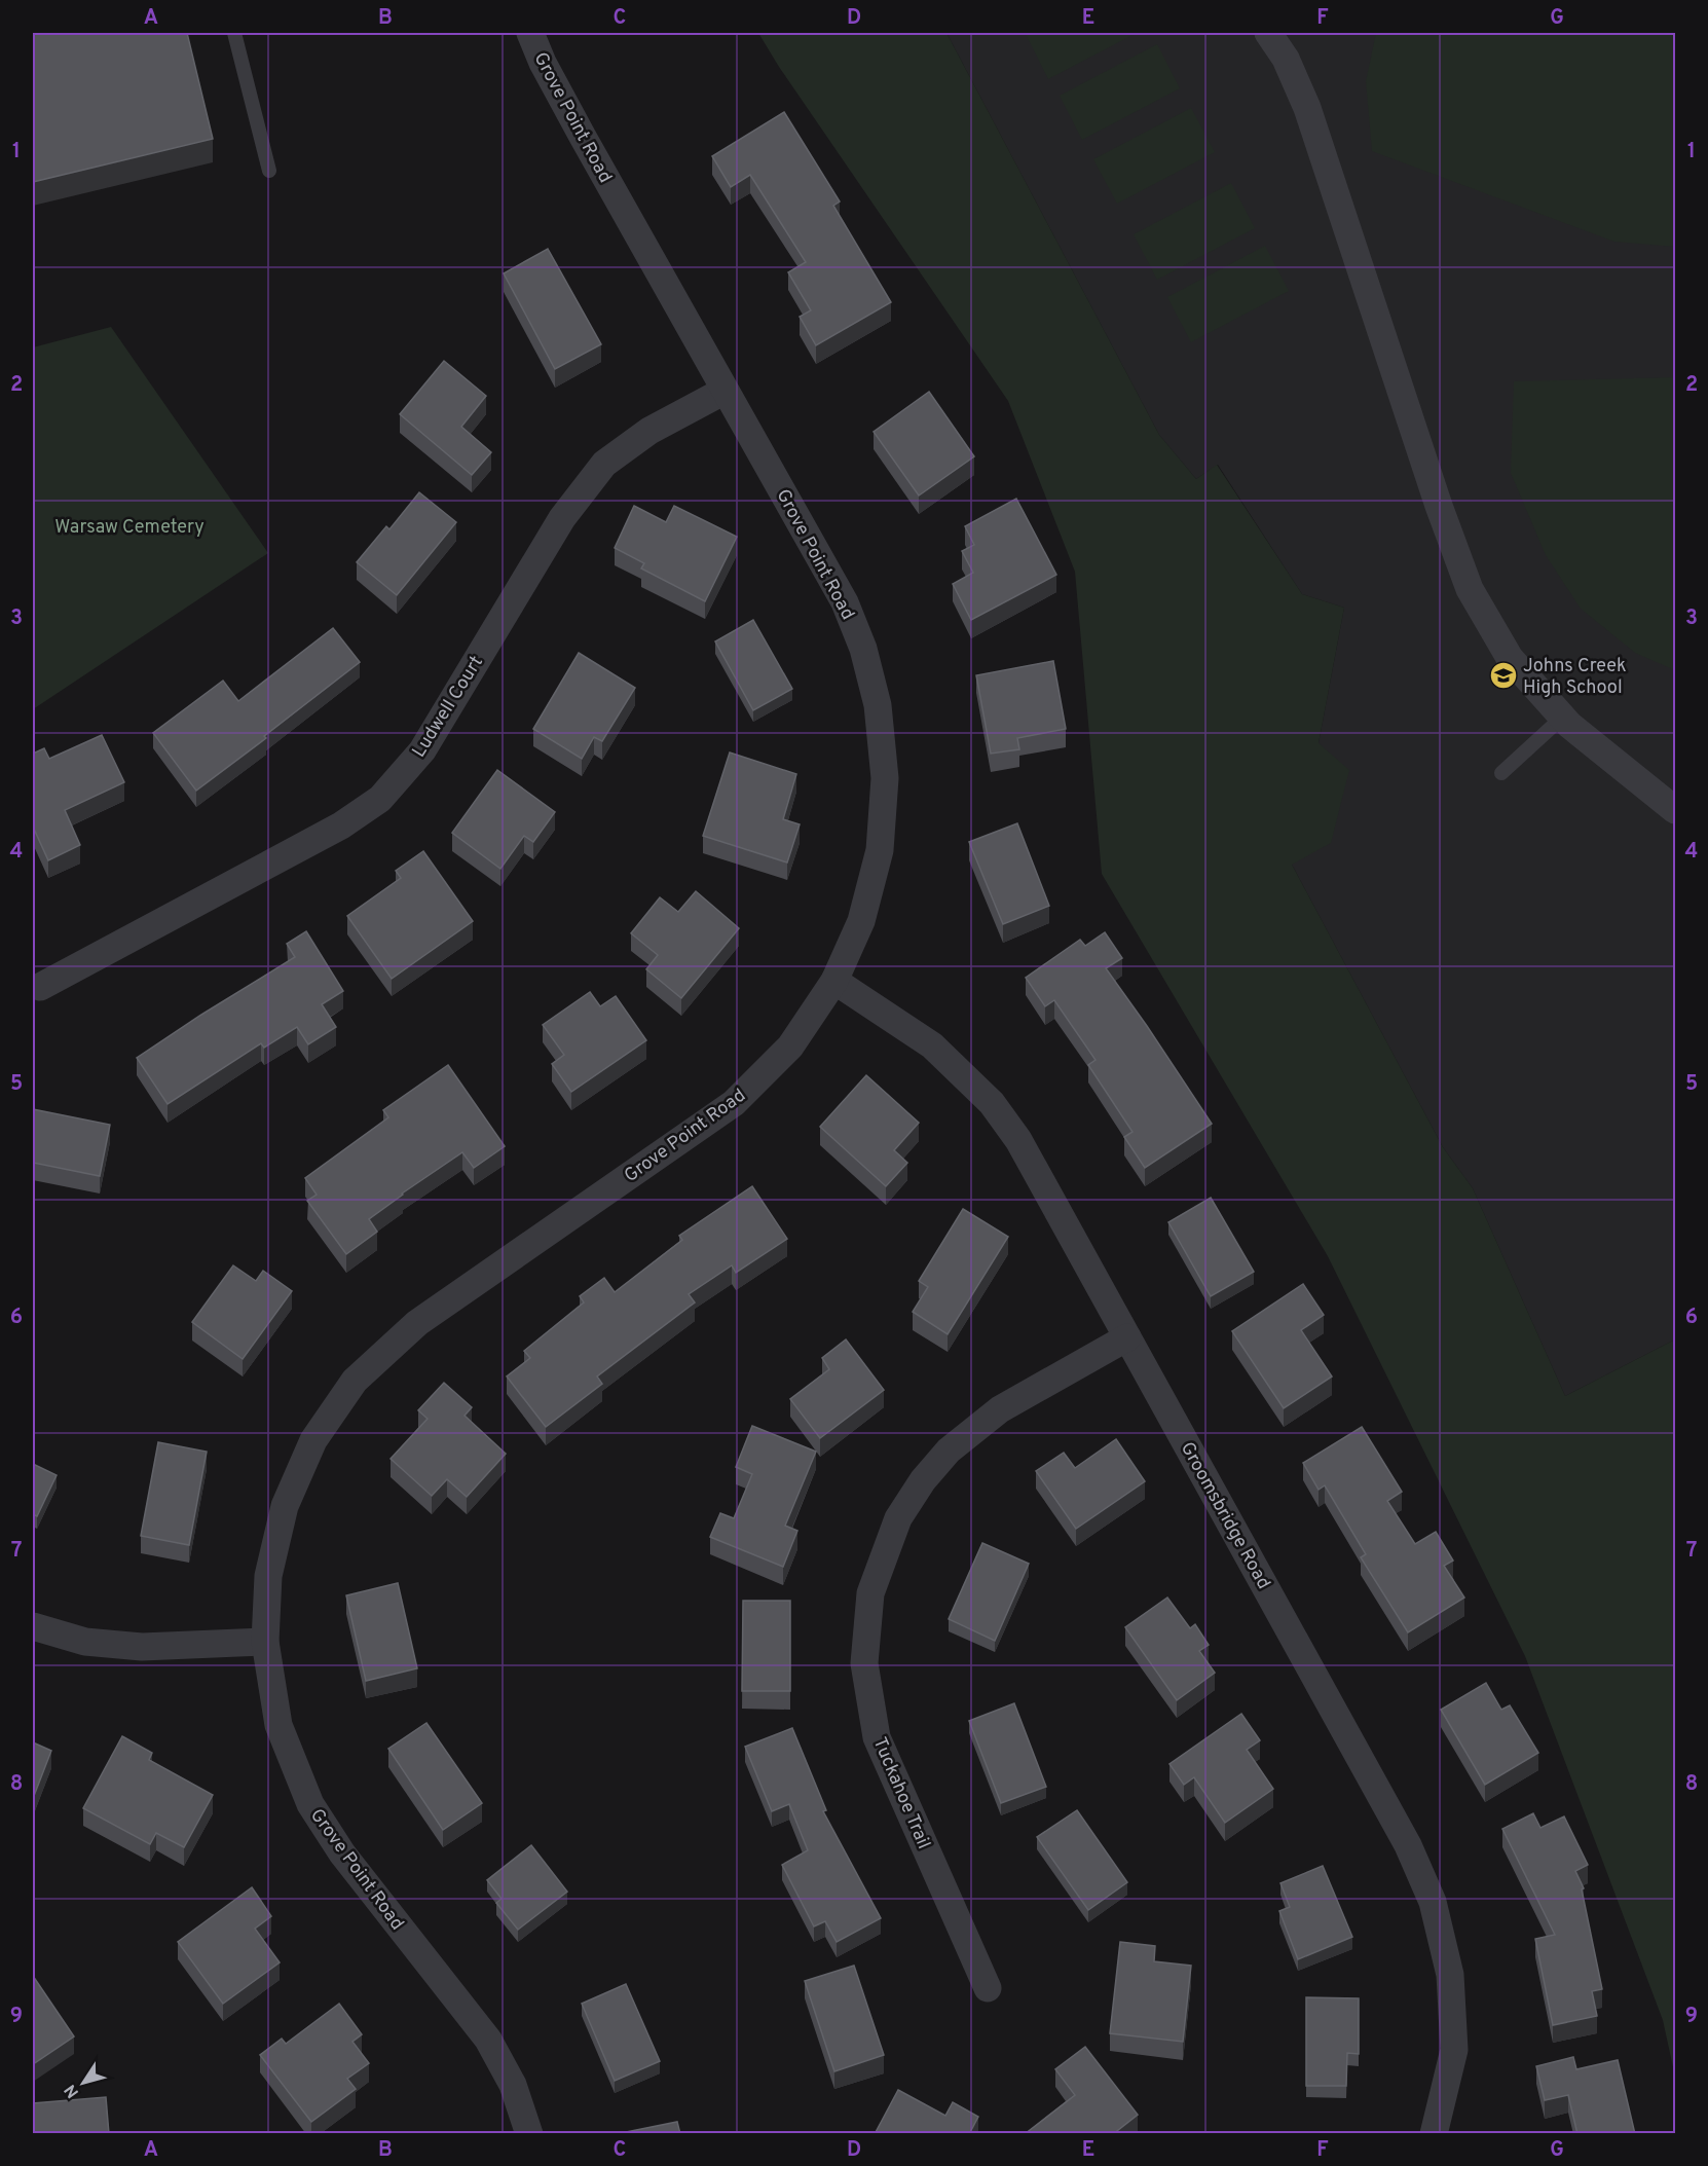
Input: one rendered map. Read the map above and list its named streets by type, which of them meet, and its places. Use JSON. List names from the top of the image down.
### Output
{
  "streets": {
    "street": [
      "Grove Point Road",
      "Ludwell Court",
      "Groomsbridge Road",
      "Tuckahoe Trail"
    ]
  },
  "crossings": [
    ["Grove Point Road", "Ludwell Court"],
    ["Grove Point Road", "Groomsbridge Road"],
    ["Groomsbridge Road", "Tuckahoe Trail"]
  ],
  "parks": ["Warsaw Cemetery"],
  "places": {
    "school or university": ["Johns Creek High School"]
  },
  "north": "bottom left",
  "grid": {
    "columns": [
      "A",
      "B",
      "C",
      "D",
      "E",
      "F",
      "G"
    ],
    "rows": [
      "1",
      "2",
      "3",
      "4",
      "5",
      "6",
      "7",
      "8",
      "9"
    ]
  }
}
